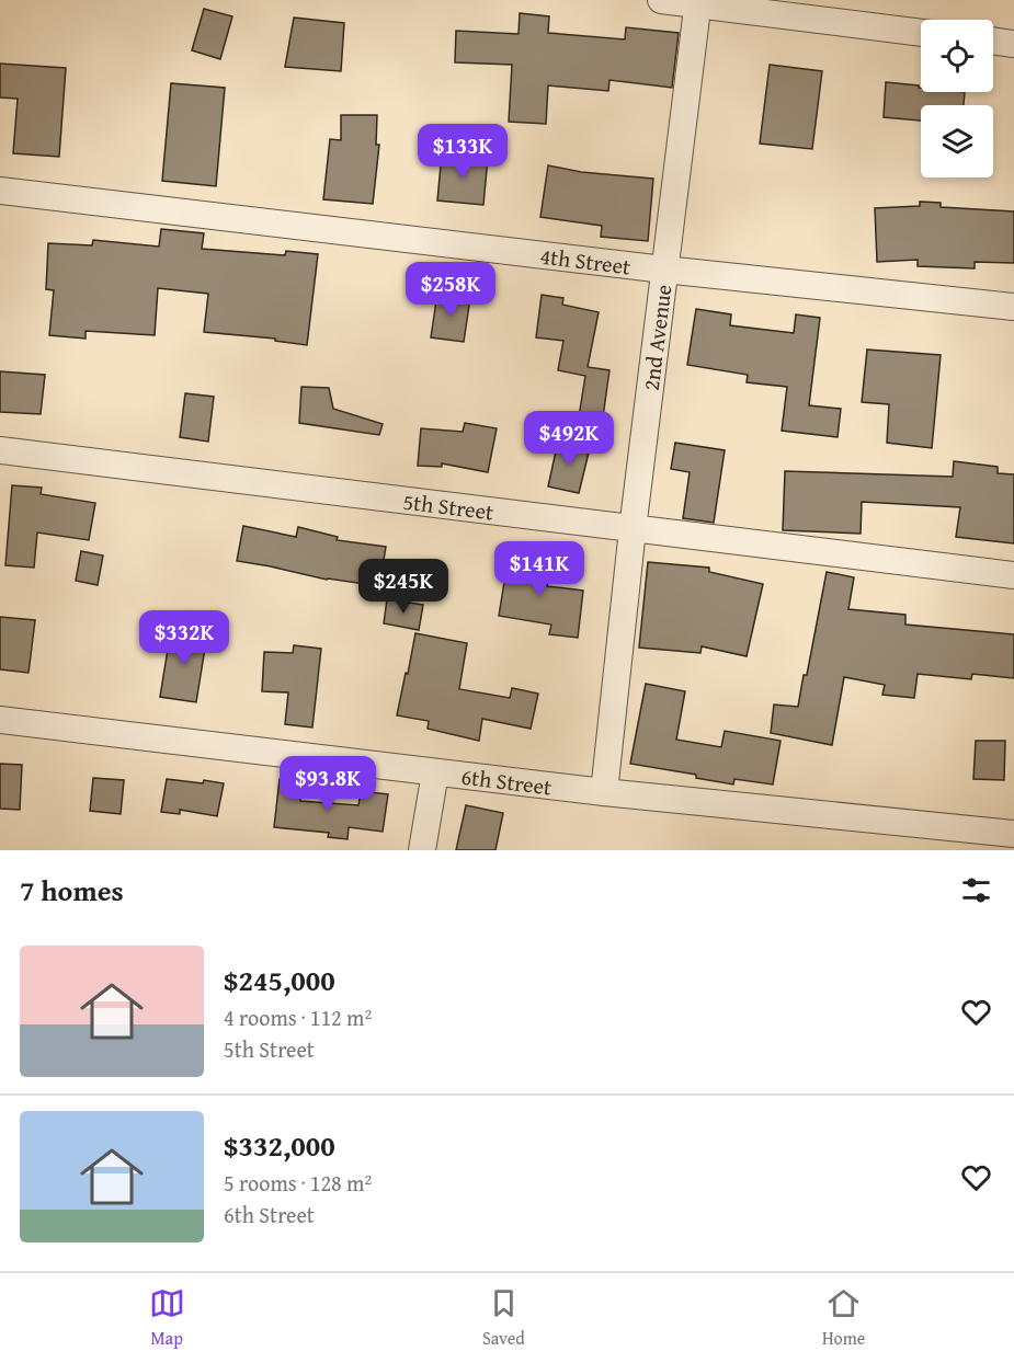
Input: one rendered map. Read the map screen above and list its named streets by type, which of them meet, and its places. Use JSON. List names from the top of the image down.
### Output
{
  "streets": {
    "street": [
      "4th Street",
      "2nd Avenue",
      "5th Street",
      "6th Street"
    ]
  },
  "crossings": [
    ["4th Street", "2nd Avenue"],
    ["2nd Avenue", "5th Street"],
    ["2nd Avenue", "6th Street"]
  ],
  "page": {
    "price": [
      "$133K",
      "$258K",
      "$492K",
      "$141K",
      "$245K",
      "$332K",
      "$93.8K"
    ],
    "heading": "7 homes",
    "list": [
      {
        "name": "$245,000",
        "note": "4 rooms · 112 m² · 5th Street"
      },
      {
        "name": "$332,000",
        "note": "5 rooms · 128 m² · 6th Street"
      }
    ],
    "tabs": ["Map", "Saved", "Home"]
  }
}
